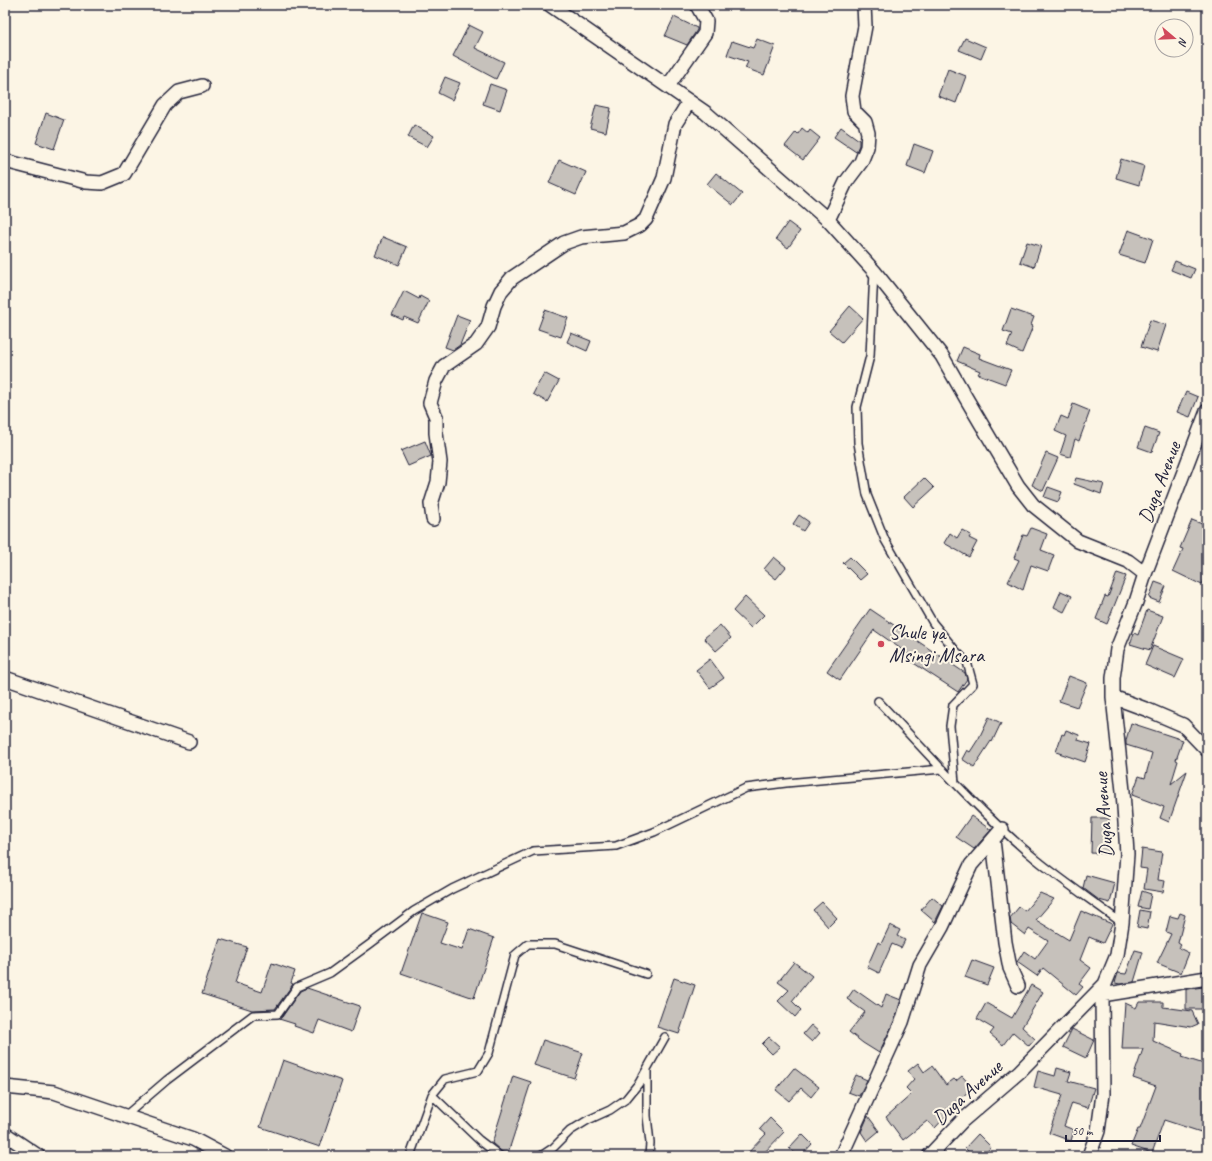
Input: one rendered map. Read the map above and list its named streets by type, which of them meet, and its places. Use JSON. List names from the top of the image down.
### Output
{
  "streets": {
    "street": ["Duga Avenue"]
  },
  "places": ["Shule ya Msingi Msara"],
  "scale_bar": "50 m",
  "north": "right"
}
